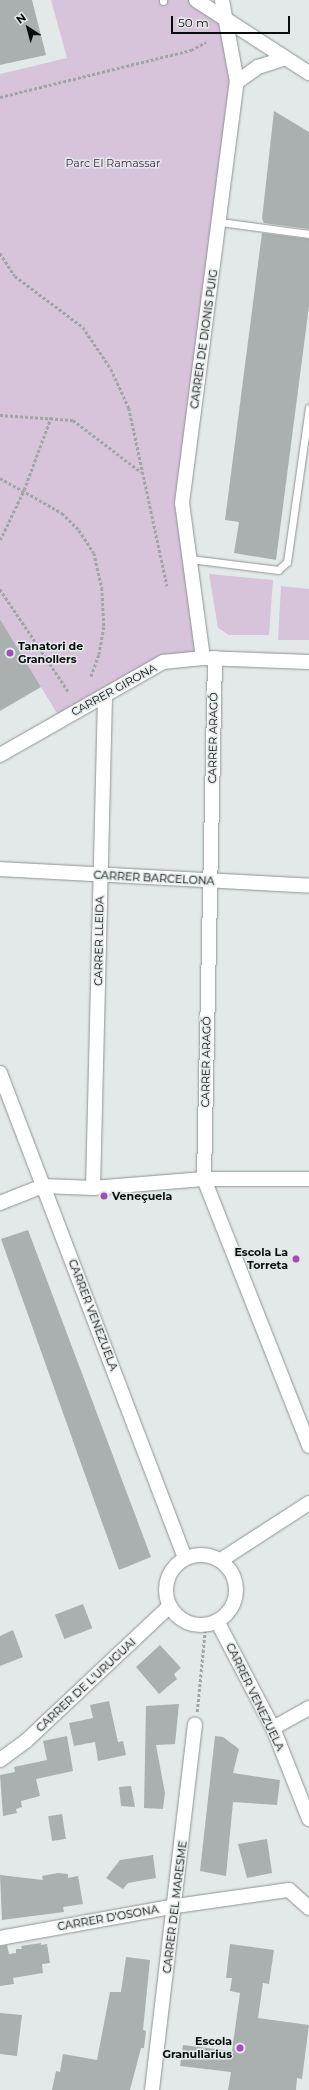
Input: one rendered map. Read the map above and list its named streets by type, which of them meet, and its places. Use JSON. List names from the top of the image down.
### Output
{
  "streets": {
    "street": [
      "CARRER DE DIONIS PUIG",
      "CARRER GIRONA",
      "CARRER ARAGÓ",
      "CARRER BARCELONA",
      "CARRER LLEIDA",
      "CARRER VENEZUELA",
      "CARRER DE L'URUGUAI",
      "CARRER DEL MARESME",
      "CARRER D'OSONA"
    ]
  },
  "crossings": [
    ["CARRER DE DIONIS PUIG", "CARRER GIRONA"],
    ["CARRER DE DIONIS PUIG", "CARRER ARAGÓ"],
    ["CARRER GIRONA", "CARRER ARAGÓ"],
    ["CARRER GIRONA", "CARRER LLEIDA"],
    ["CARRER ARAGÓ", "CARRER BARCELONA"],
    ["CARRER BARCELONA", "CARRER LLEIDA"],
    ["CARRER VENEZUELA", "CARRER DE L'URUGUAI"],
    ["CARRER DEL MARESME", "CARRER D'OSONA"]
  ],
  "parks": ["Parc El Ramassar"],
  "places": [
    "Tanatori de Granollers",
    "Veneçuela",
    "Escola La Torreta",
    "Escola Granullarius"
  ],
  "scale_bar": "50 m",
  "north": "top left"
}
